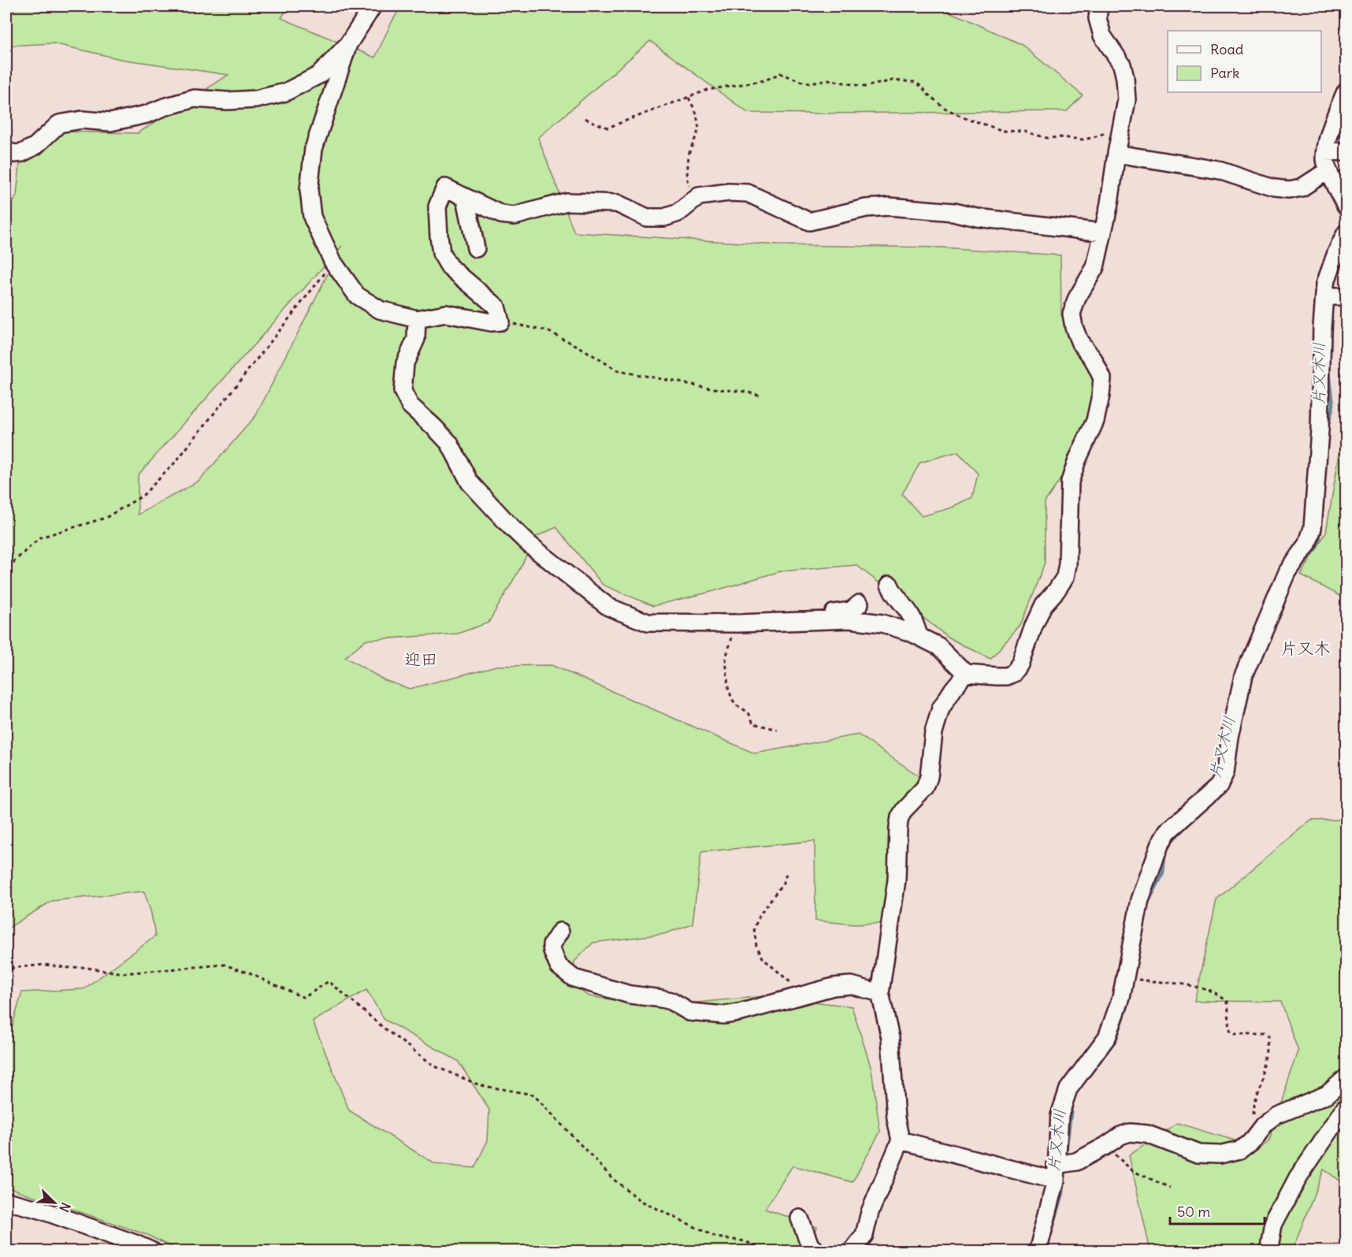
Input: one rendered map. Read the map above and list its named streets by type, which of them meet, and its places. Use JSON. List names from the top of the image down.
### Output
{
  "districts": ["片又木", "迎田"],
  "water": ["片又木川"],
  "legend": ["Road", "Park"],
  "scale_bar": "50 m",
  "north": "bottom right"
}
